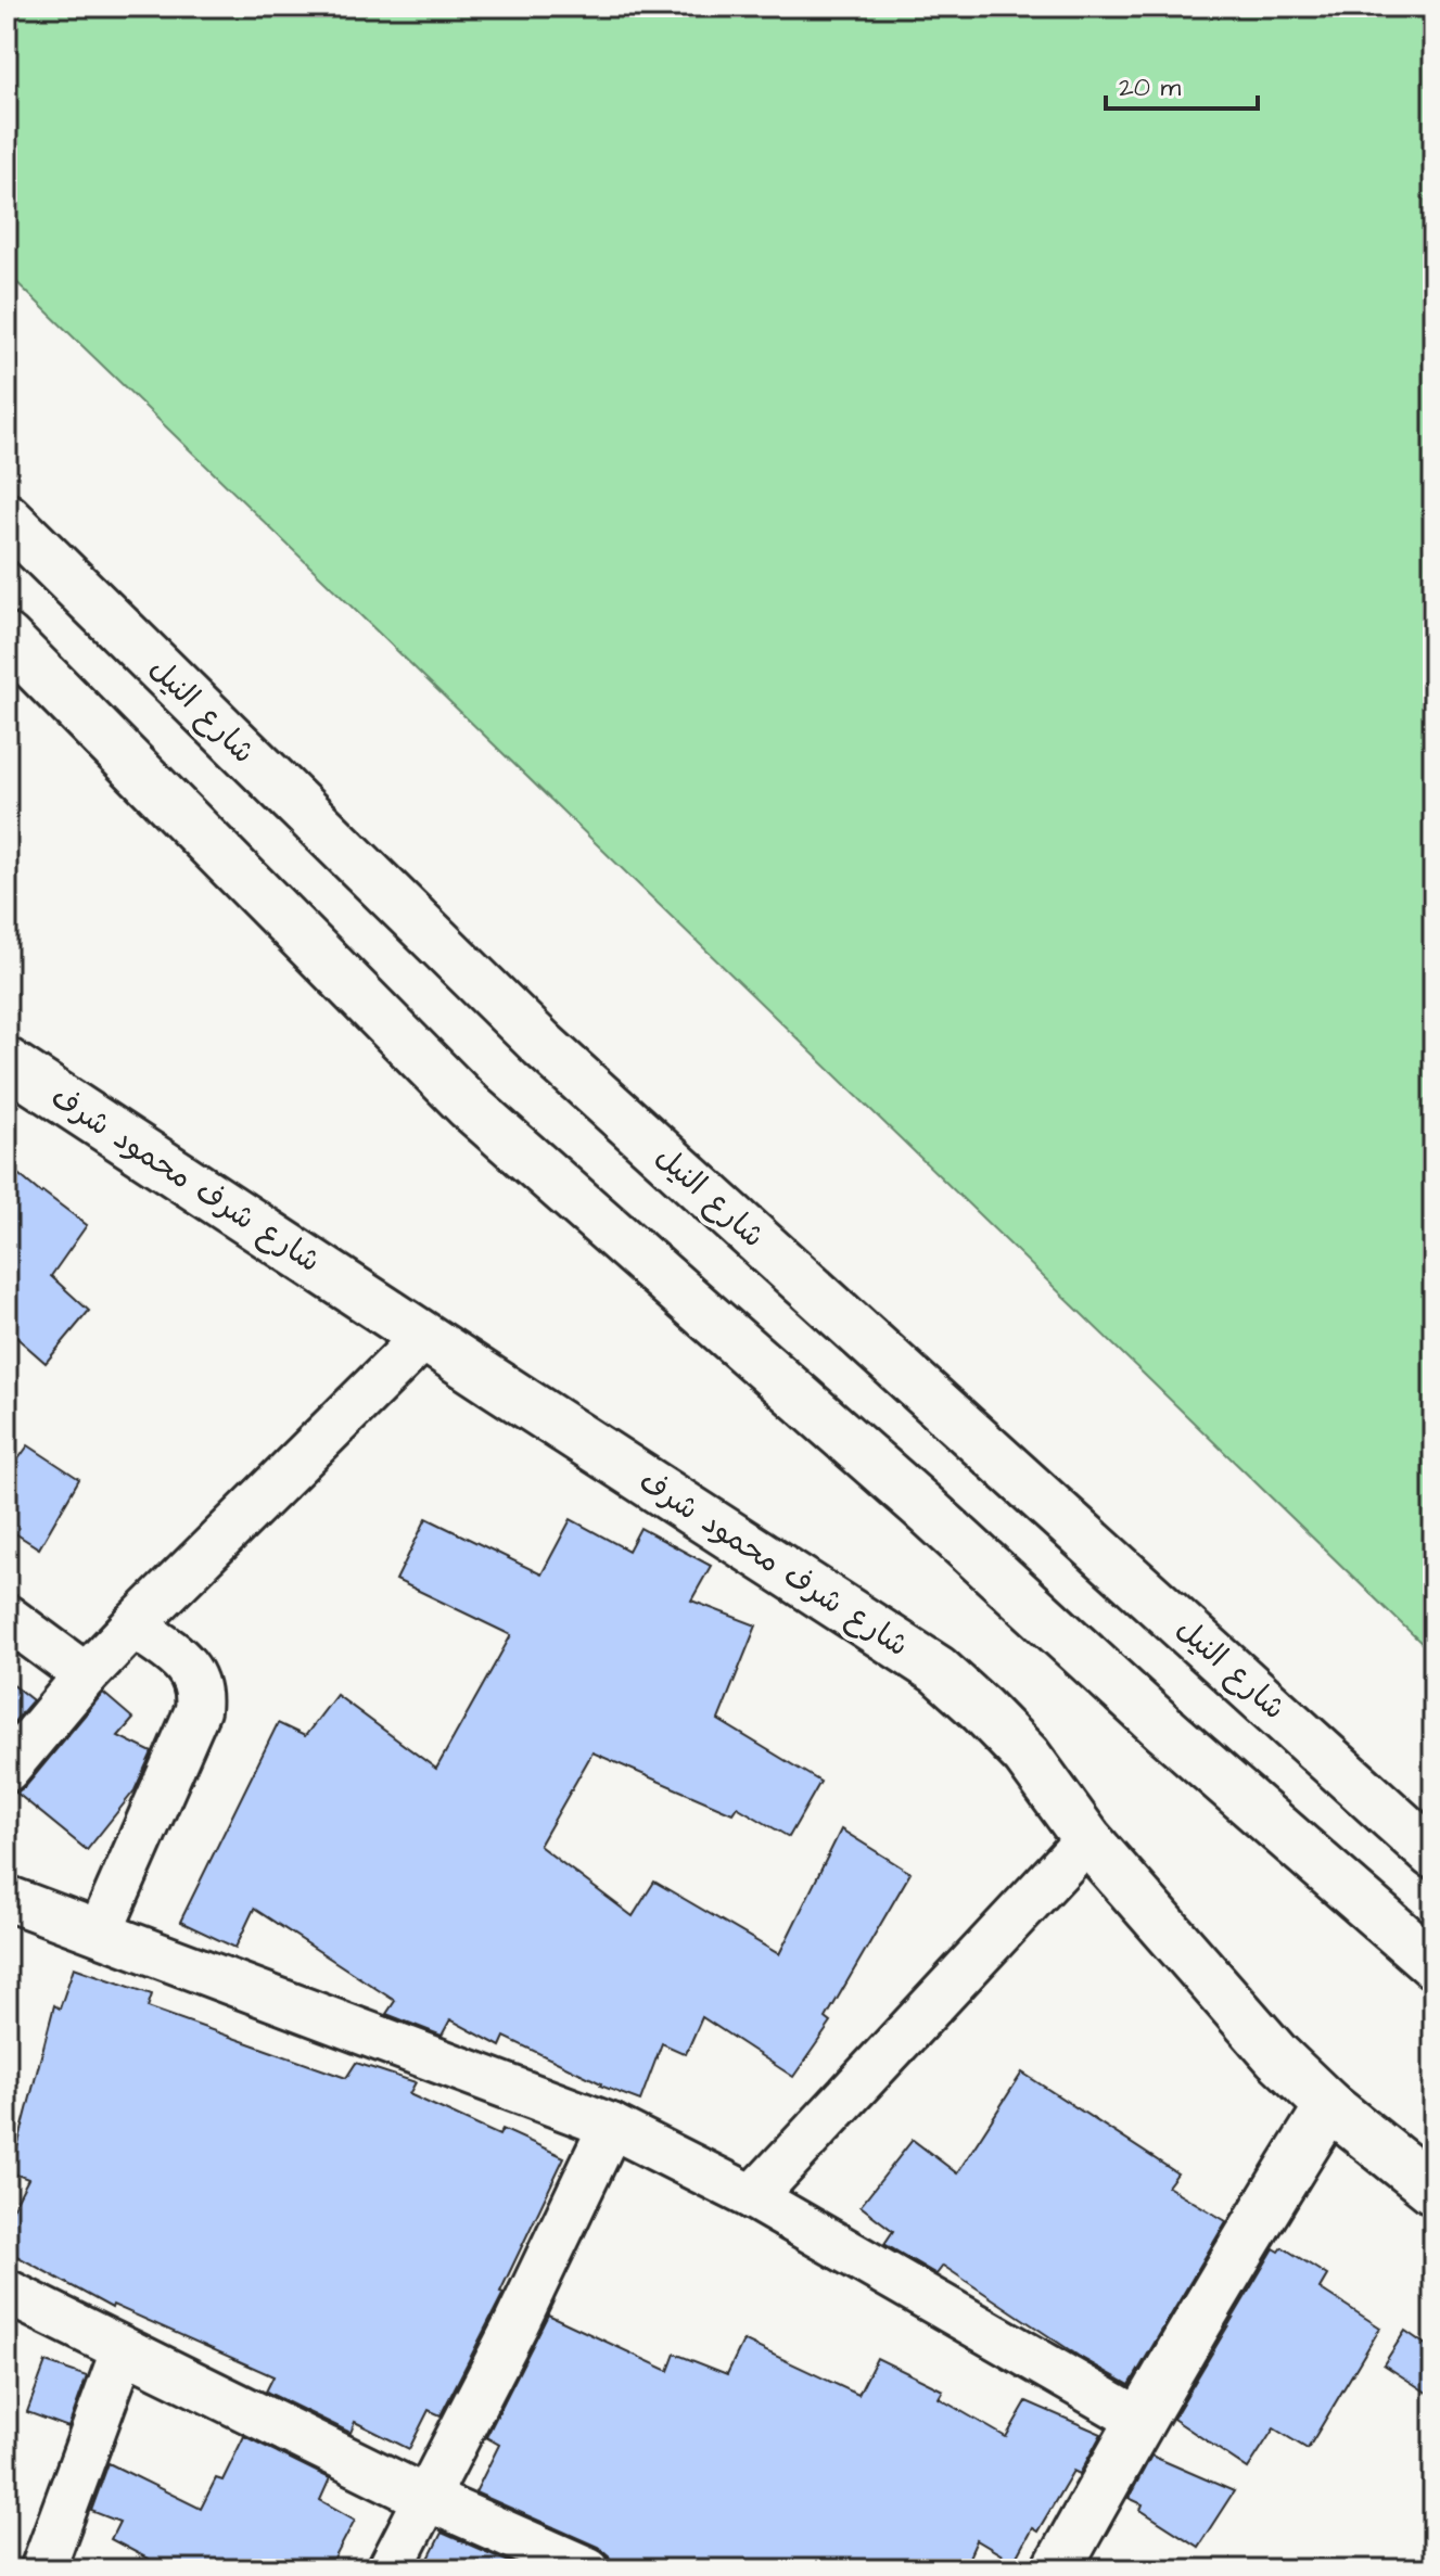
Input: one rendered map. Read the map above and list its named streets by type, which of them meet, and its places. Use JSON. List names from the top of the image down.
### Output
{
  "streets": {
    "main road": ["شارع النيل", "شارع شرف محمود شرف"]
  },
  "scale_bar": "20 m"
}
